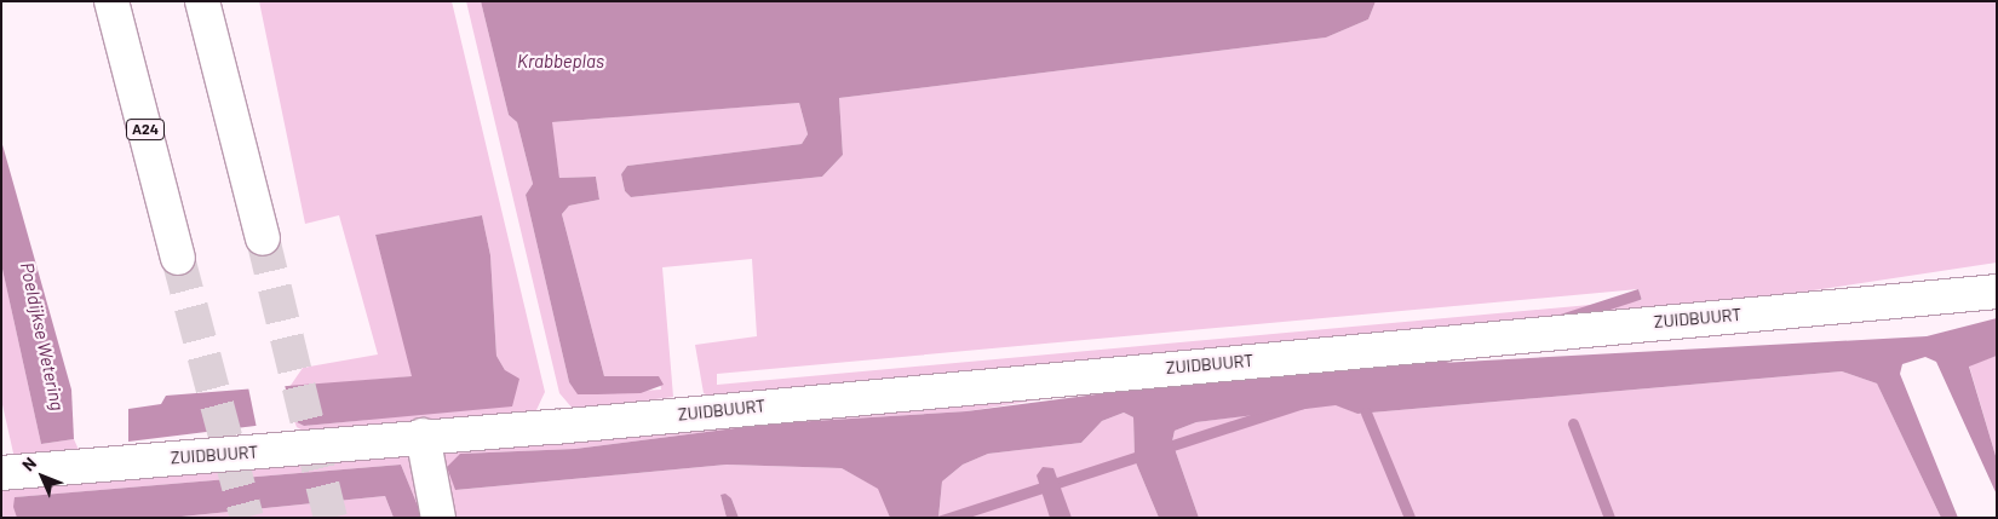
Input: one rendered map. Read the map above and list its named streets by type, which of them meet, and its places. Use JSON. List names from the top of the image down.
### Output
{
  "streets": {
    "main road": ["A24", "ZUIDBUURT"]
  },
  "water": ["Krabbeplas", "Poeldijkse Wetering"],
  "north": "top left"
}
